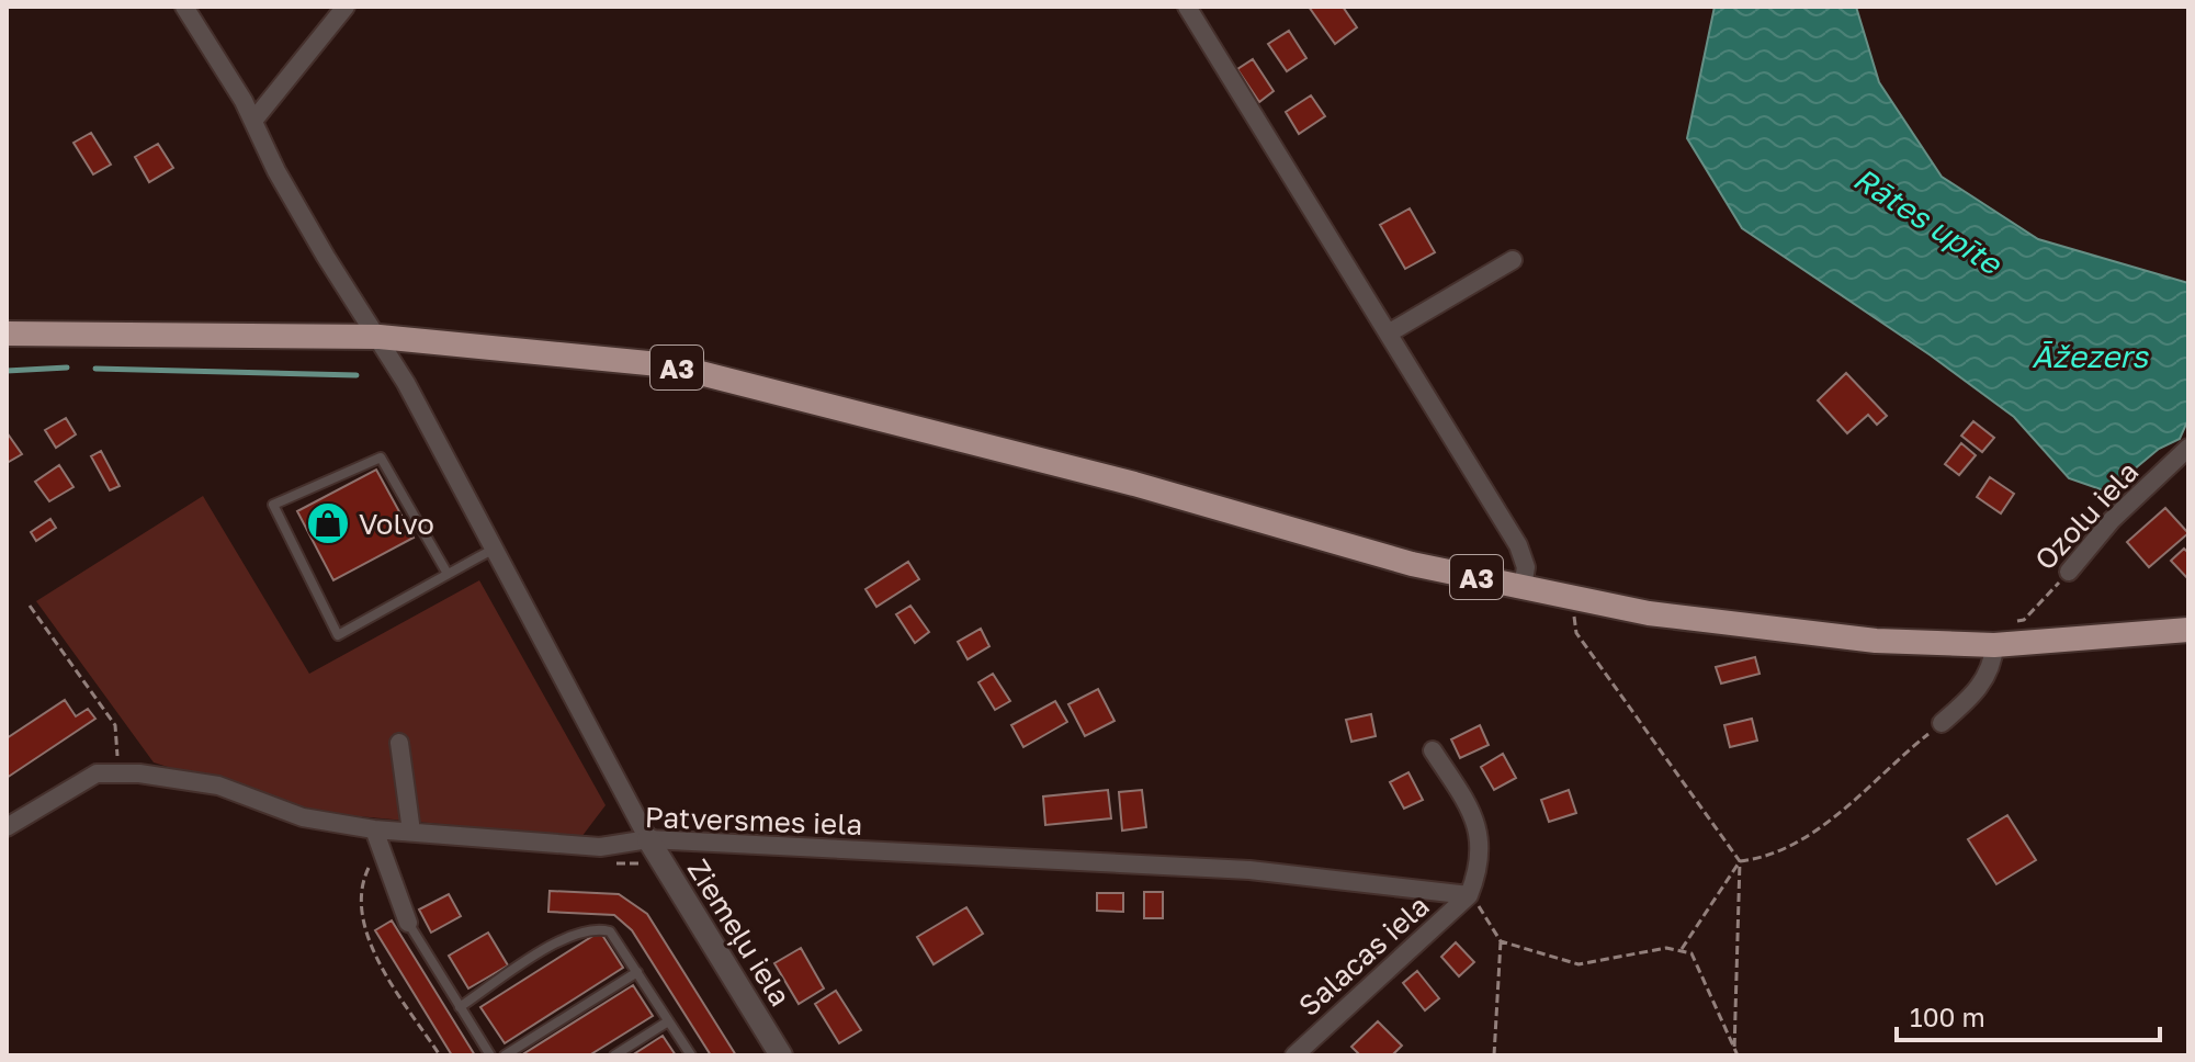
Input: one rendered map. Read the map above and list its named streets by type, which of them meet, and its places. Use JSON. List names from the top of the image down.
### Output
{
  "streets": {
    "highway": ["A3"],
    "street": [
      "Ozolu iela",
      "Patversmes iela",
      "Ziemeļu iela",
      "Salacas iela"
    ]
  },
  "crossings": [
    ["Patversmes iela", "Ziemeļu iela"],
    ["Patversmes iela", "Salacas iela"]
  ],
  "water": ["Rātes upīte", "Āžezers"],
  "places": {
    "shop": ["Volvo"]
  },
  "scale_bar": "100 m"
}
